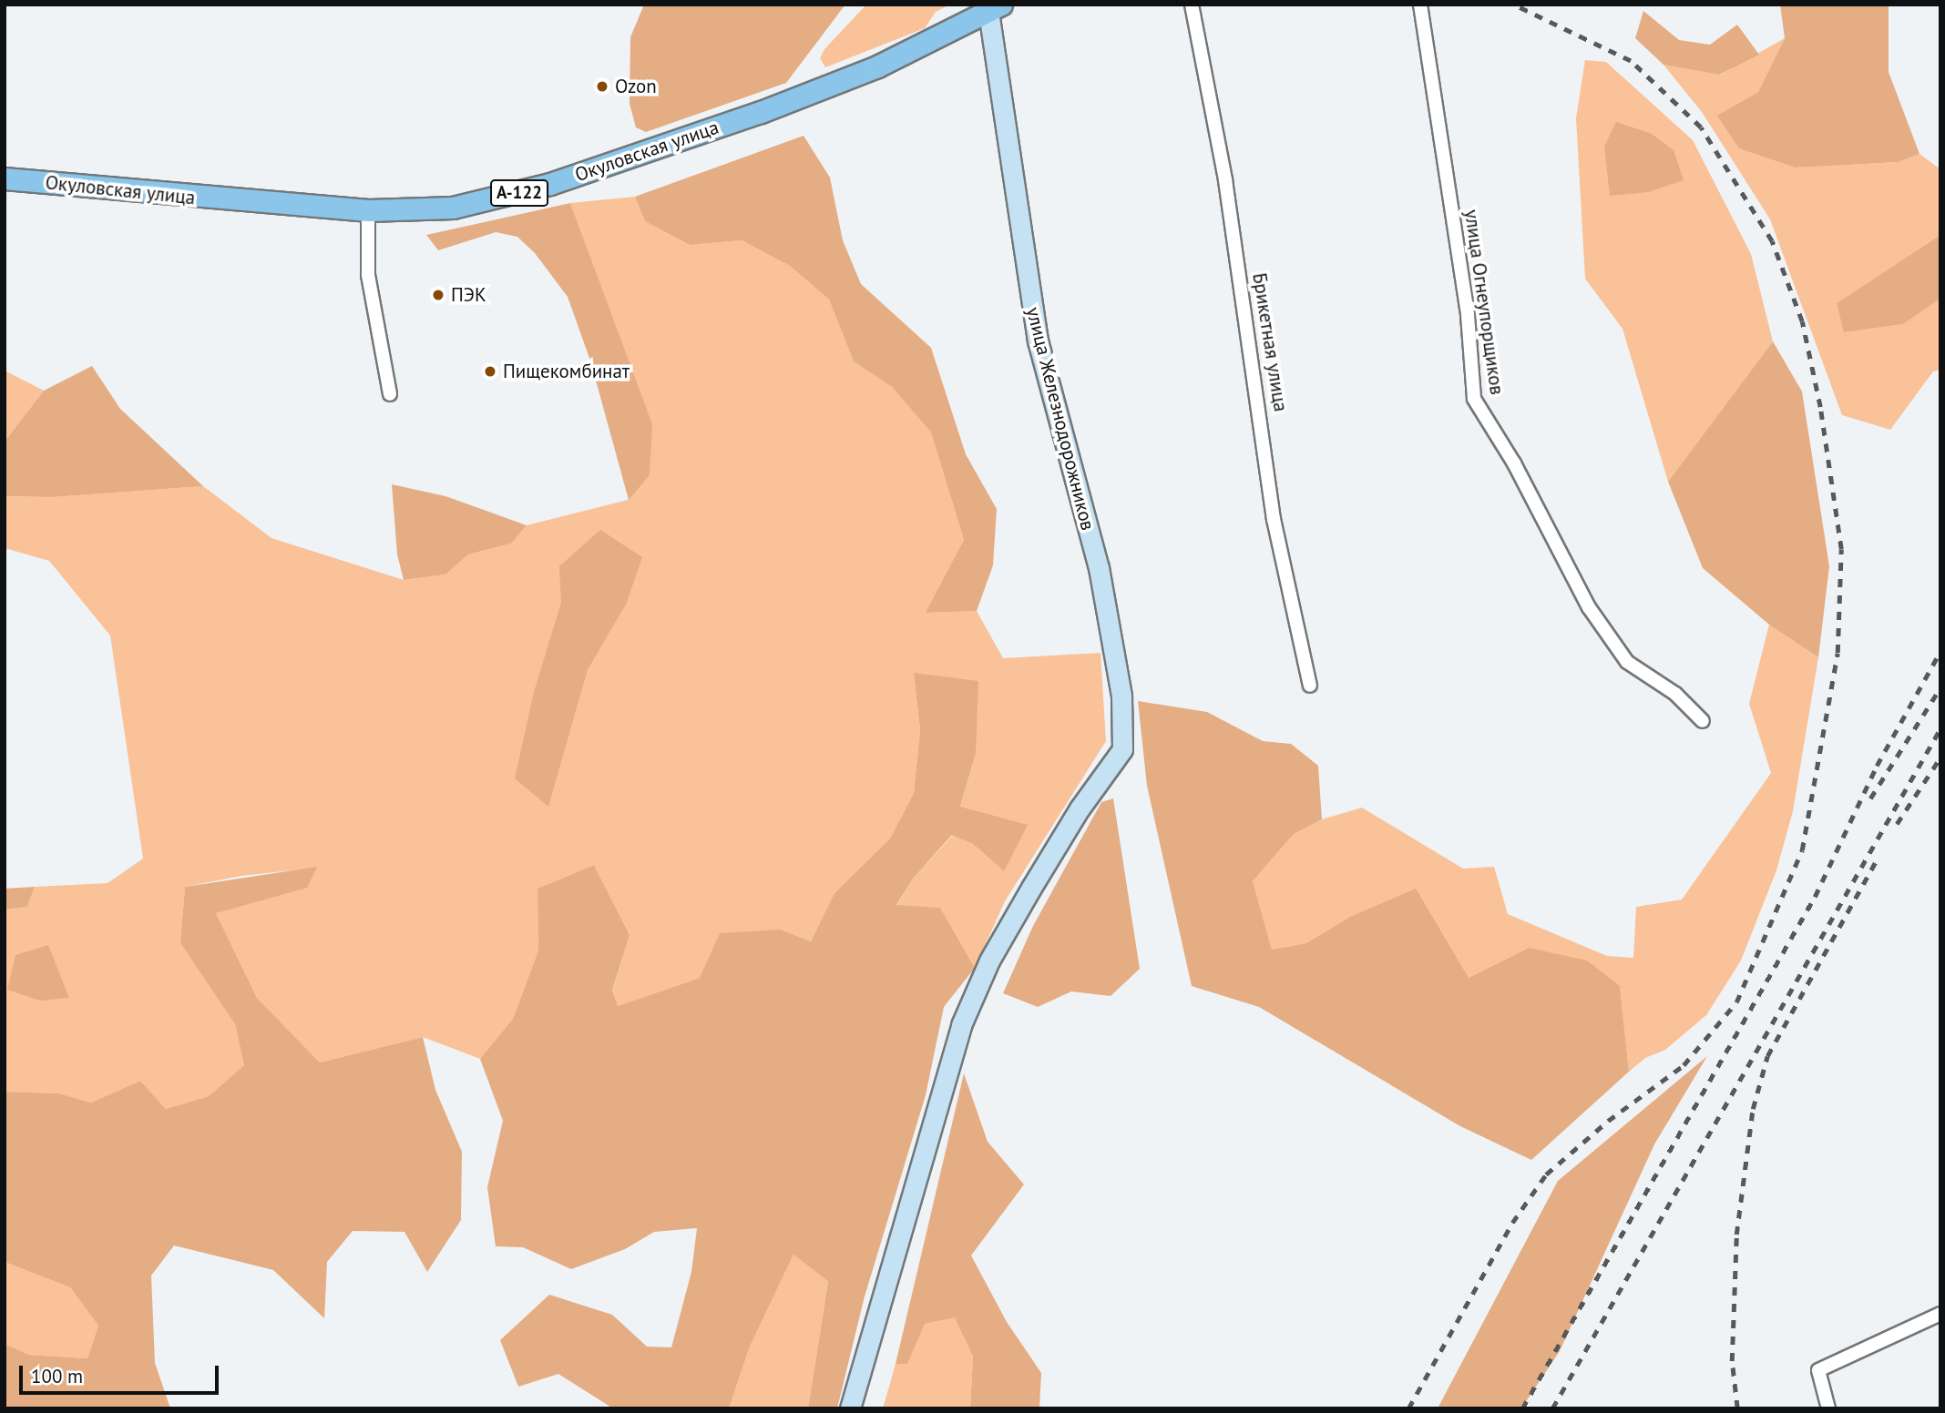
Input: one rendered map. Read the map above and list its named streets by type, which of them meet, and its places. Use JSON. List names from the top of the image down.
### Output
{
  "streets": {
    "main road": ["Окуловская улица", "А-122"],
    "street": ["улица Огнеупорщиков", "Брикетная улица", "улица Железнодорожников"]
  },
  "crossings": [
    ["Окуловская улица", "улица Железнодорожников"]
  ],
  "places": ["Ozon", "ПЭК", "Пищекомбинат"],
  "scale_bar": "100 m"
}
